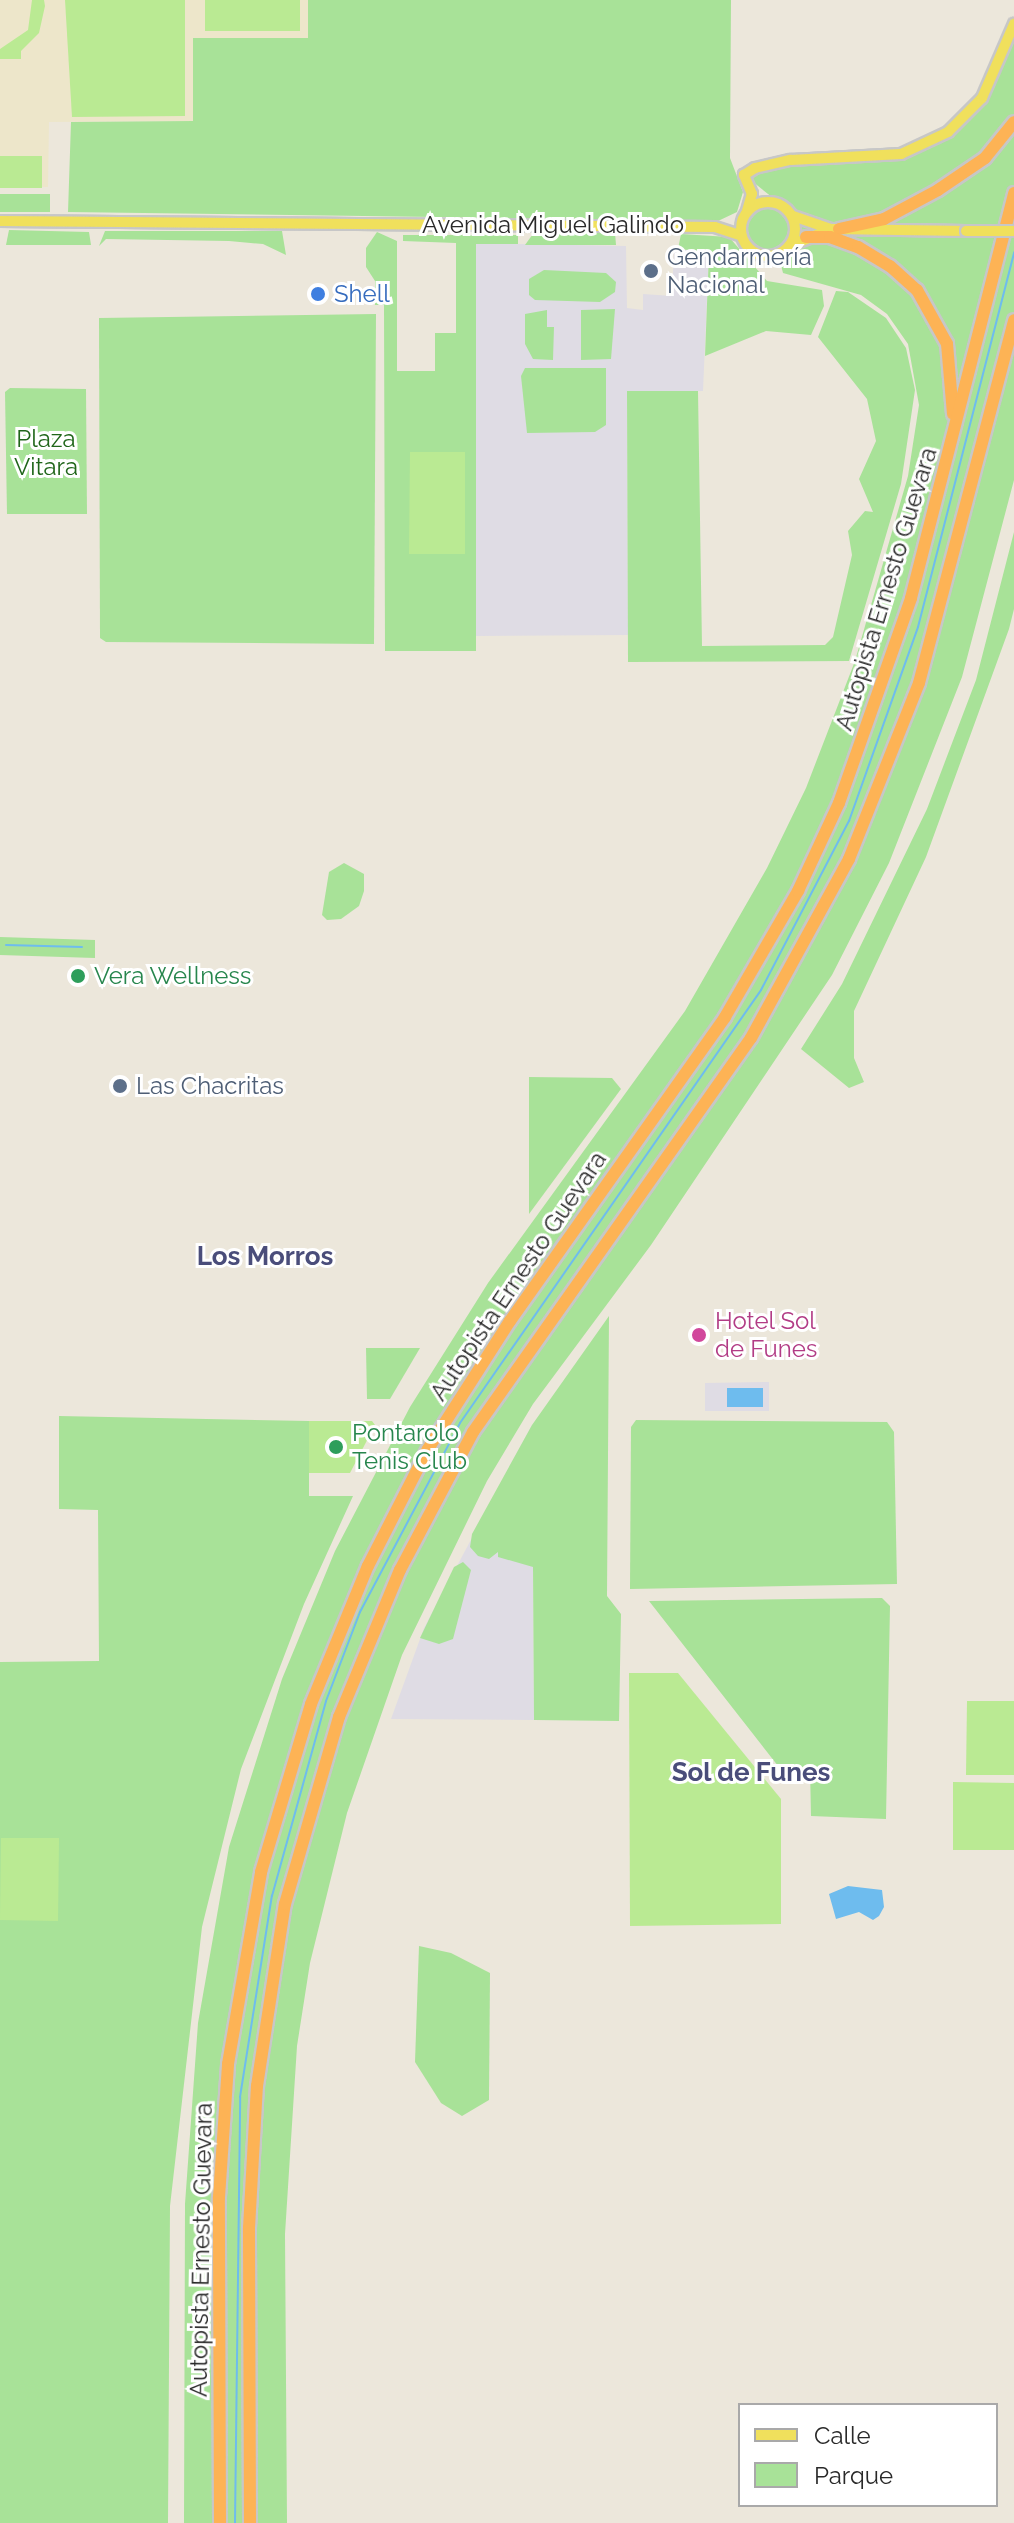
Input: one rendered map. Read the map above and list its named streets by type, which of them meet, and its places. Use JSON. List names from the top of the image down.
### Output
{
  "streets": {
    "highway": ["Autopista Ernesto Guevara"],
    "main road": ["Avenida Miguel Galindo"]
  },
  "districts": ["Los Morros", "Sol de Funes"],
  "parks": ["Plaza Vitara"],
  "places": [
    "Gendarmería Nacional",
    "Shell",
    "Vera Wellness",
    "Las Chacritas",
    "Hotel Sol de Funes",
    "Pontarolo Tenis Club"
  ],
  "legend": ["Calle", "Parque"]
}
